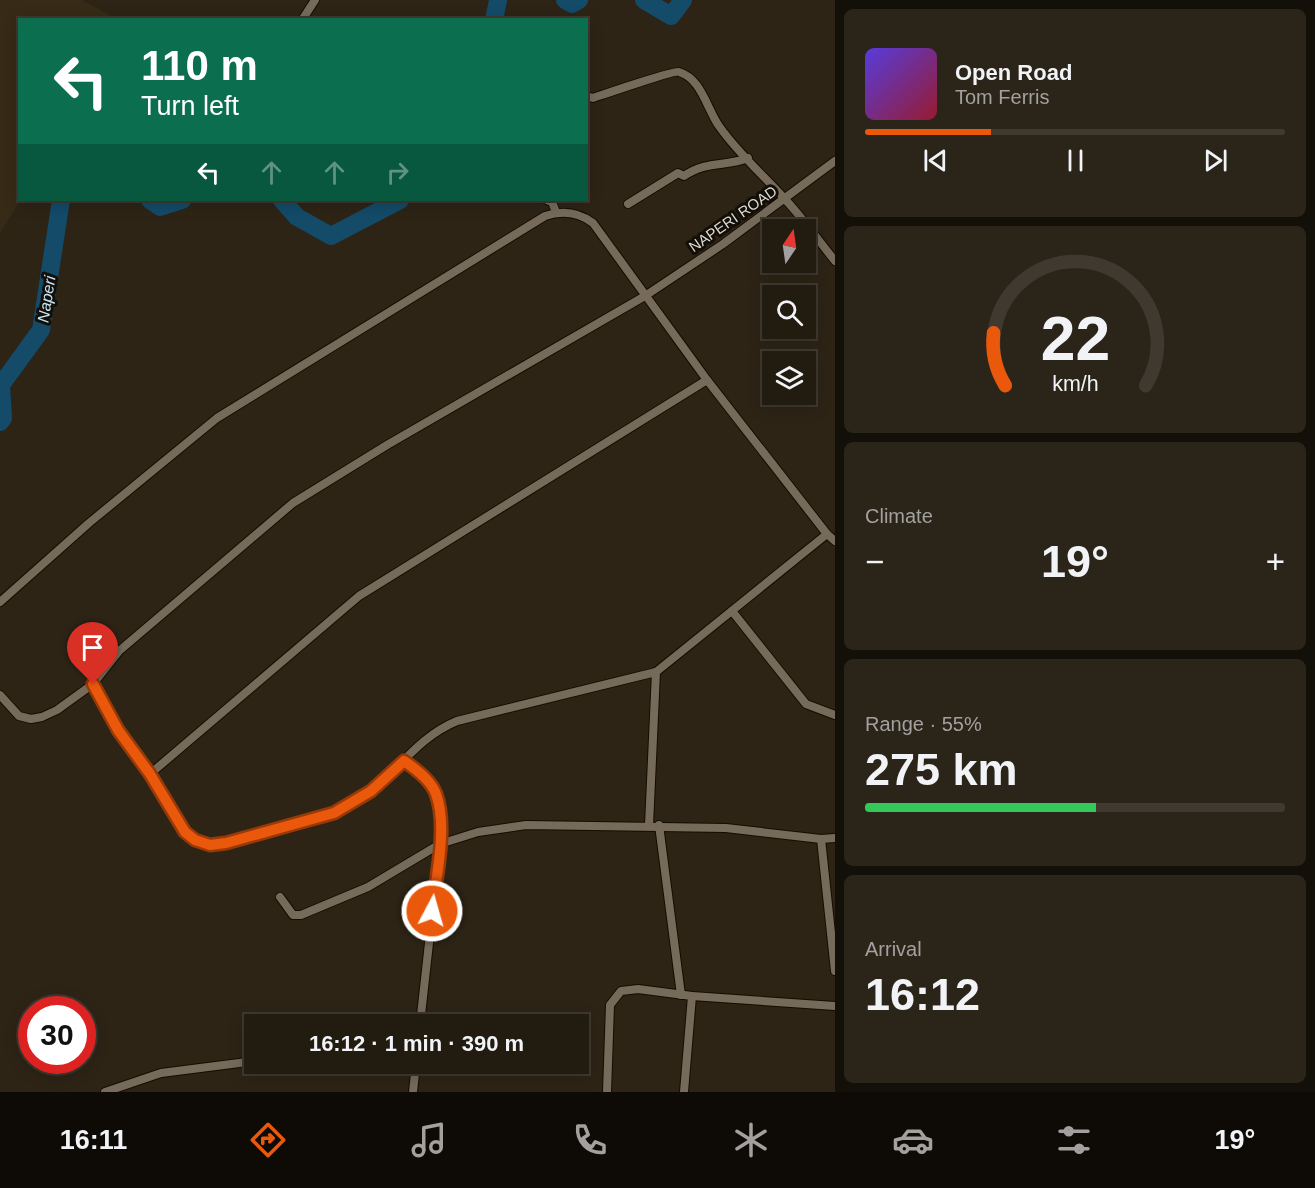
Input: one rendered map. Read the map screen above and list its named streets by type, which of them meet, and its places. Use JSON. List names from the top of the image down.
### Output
{
  "streets": {
    "street": ["NAPERI ROAD"]
  },
  "water": ["Naperi"],
  "north": "top",
  "page": {
    "turn": ["110 m", "Turn left"],
    "song": ["Open Road", "Tom Ferris"],
    "tile": [
      "Climate",
      ["Range · 55%", "275 km"],
      ["Arrival", "16:12"]
    ],
    "heat": ["−", "19°", "+"],
    "limit": "30",
    "trip": "16:12 · 1 min · 390 m",
    "tabs": ["16:11", "19°"],
    "gauge": ["22", "km/h"]
  }
}
